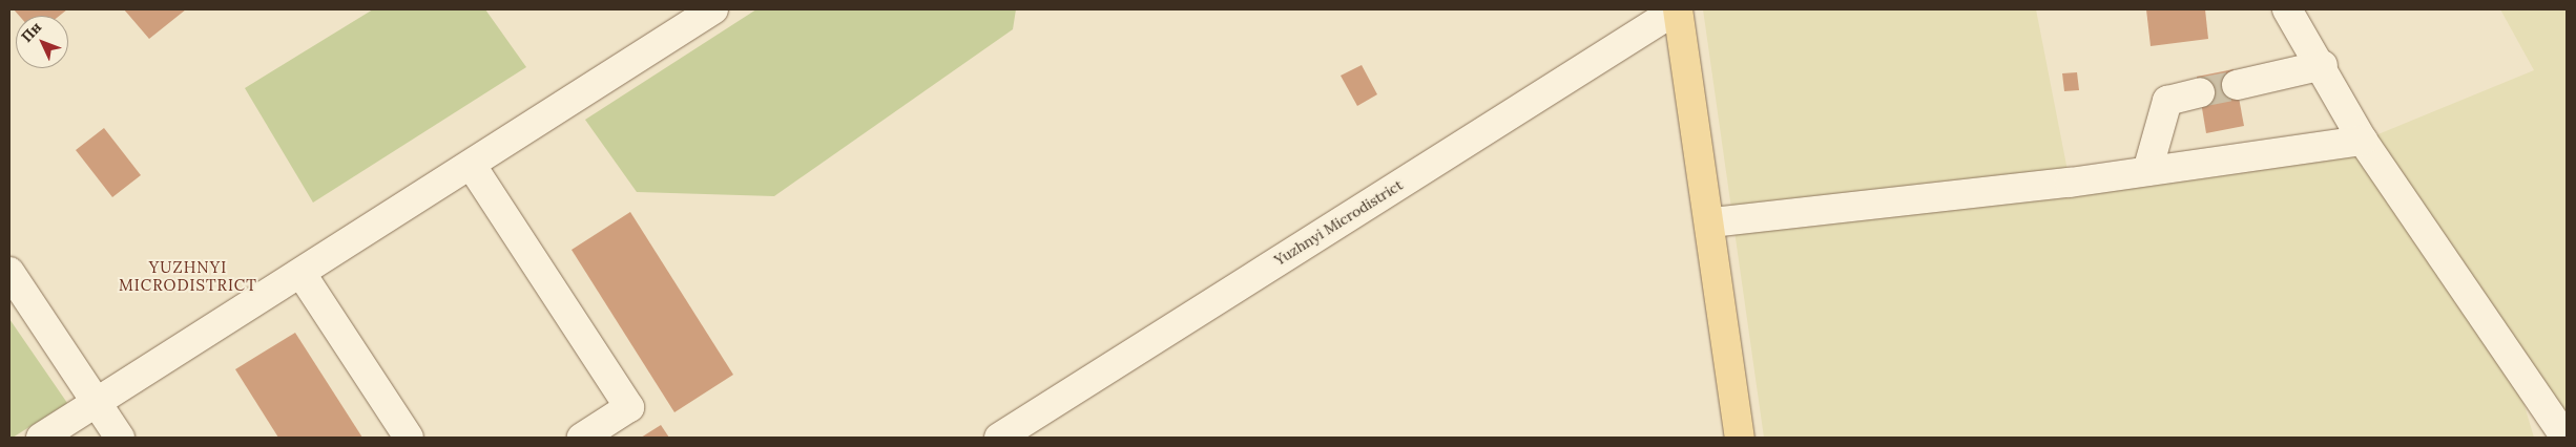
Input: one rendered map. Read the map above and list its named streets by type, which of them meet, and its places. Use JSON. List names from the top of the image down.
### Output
{
  "streets": {
    "street": ["Yuzhnyi Microdistrict"]
  },
  "districts": ["YUZHNYI MICRODISTRICT"],
  "north": "top left"
}
